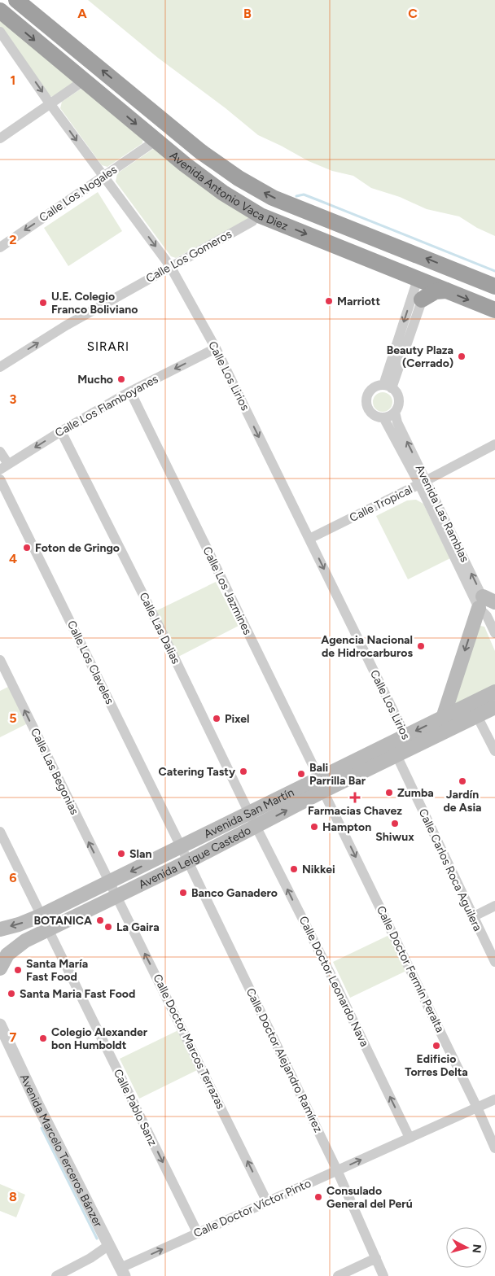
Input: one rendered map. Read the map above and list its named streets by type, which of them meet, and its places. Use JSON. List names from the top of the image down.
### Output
{
  "streets": {
    "highway": ["Avenida Antonio Vaca Diez"],
    "main road": ["Avenida San Martín", "Avenida Leigue Castedo"],
    "street": [
      "Calle Los Nogales",
      "Calle Los Gomeros",
      "Calle Los Lirios",
      "Calle Los Flamboyanes",
      "Calle Tropical",
      "Avenida Las Ramblas",
      "Calle Los Jazmines",
      "Calle Las Dalias",
      "Calle Los Claveles",
      "Calle Las Begonias",
      "Calle Carlos Roca Aguilera",
      "Calle Doctor Fermín Peralta",
      "Calle Doctor Leonardo Nava",
      "Calle Doctor Marcos Terrazas",
      "Calle Doctor Alejandro Ramírez",
      "Calle Pablo Sanz",
      "Avenida Marcelo Terceros Bánzer",
      "Calle Doctor Víctor Pinto"
    ]
  },
  "crossings": [
    ["Avenida Antonio Vaca Diez", "Calle Los Nogales"],
    ["Calle Los Nogales", "Calle Los Lirios"],
    ["Calle Los Gomeros", "Calle Los Lirios"],
    ["Calle Los Lirios", "Calle Los Flamboyanes"],
    ["Calle Los Lirios", "Calle Tropical"],
    ["Calle Los Lirios", "Avenida San Martín"],
    ["Calle Los Flamboyanes", "Calle Los Jazmines"],
    ["Calle Los Flamboyanes", "Calle Las Dalias"],
    ["Calle Tropical", "Avenida Las Ramblas"],
    ["Calle Los Jazmines", "Avenida San Martín"],
    ["Calle Los Jazmines", "Avenida Leigue Castedo"],
    ["Calle Los Jazmines", "Calle Doctor Fermín Peralta"],
    ["Calle Las Dalias", "Avenida San Martín"],
    ["Calle Las Dalias", "Avenida Leigue Castedo"],
    ["Calle Las Dalias", "Calle Doctor Leonardo Nava"],
    ["Calle Los Claveles", "Avenida San Martín"],
    ["Calle Los Claveles", "Calle Doctor Alejandro Ramírez"],
    ["Calle Las Begonias", "Avenida San Martín"],
    ["Calle Las Begonias", "Calle Doctor Marcos Terrazas"],
    ["Avenida San Martín", "Avenida Leigue Castedo"],
    ["Avenida San Martín", "Calle Carlos Roca Aguilera"],
    ["Avenida San Martín", "Calle Doctor Fermín Peralta"],
    ["Avenida San Martín", "Calle Doctor Marcos Terrazas"],
    ["Avenida San Martín", "Calle Doctor Alejandro Ramírez"],
    ["Avenida San Martín", "Calle Pablo Sanz"],
    ["Avenida Leigue Castedo", "Calle Carlos Roca Aguilera"],
    ["Avenida Leigue Castedo", "Calle Doctor Fermín Peralta"],
    ["Avenida Leigue Castedo", "Calle Doctor Leonardo Nava"],
    ["Avenida Leigue Castedo", "Calle Doctor Marcos Terrazas"],
    ["Avenida Leigue Castedo", "Calle Doctor Alejandro Ramírez"],
    ["Avenida Leigue Castedo", "Calle Pablo Sanz"],
    ["Calle Doctor Fermín Peralta", "Calle Doctor Víctor Pinto"],
    ["Calle Doctor Leonardo Nava", "Calle Doctor Víctor Pinto"],
    ["Calle Doctor Marcos Terrazas", "Calle Doctor Víctor Pinto"],
    ["Calle Doctor Alejandro Ramírez", "Calle Doctor Víctor Pinto"],
    ["Calle Pablo Sanz", "Calle Doctor Víctor Pinto"],
    ["Avenida Marcelo Terceros Bánzer", "Calle Doctor Víctor Pinto"]
  ],
  "one_way": [
    "Calle Los Gomeros",
    "Calle Los Lirios",
    "Calle Los Flamboyanes",
    "Calle Las Begonias",
    "Calle Doctor Fermín Peralta",
    "Calle Doctor Leonardo Nava",
    "Calle Doctor Marcos Terrazas",
    "Calle Pablo Sanz",
    "Calle Doctor Víctor Pinto"
  ],
  "districts": ["SIRARI"],
  "places": {
    "other": [
      "Marriott",
      "U.E. Colegio Franco Boliviano",
      "Beauty Plaza (Cerrado)",
      "Mucho",
      "Foton de Gringo",
      "Agencia Nacional de Hidrocarburos",
      "Pixel",
      "Catering Tasty",
      "Bali Parrilla Bar",
      "Jardín de Asia",
      "Zumba",
      "Shiwux",
      "Hampton",
      "Slan",
      "Nikkei",
      "Banco Ganadero",
      "BOTANICA",
      "La Gaira",
      "Santa María Fast Food",
      "Santa Maria Fast Food",
      "Colegio Alexander bon Humboldt",
      "Edificio Torres Delta",
      "Consulado General del Perú"
    ],
    "health": ["Farmacias Chavez"]
  },
  "north": "right",
  "grid": {
    "columns": ["A", "B", "C"],
    "rows": [
      "1",
      "2",
      "3",
      "4",
      "5",
      "6",
      "7",
      "8"
    ]
  }
}
